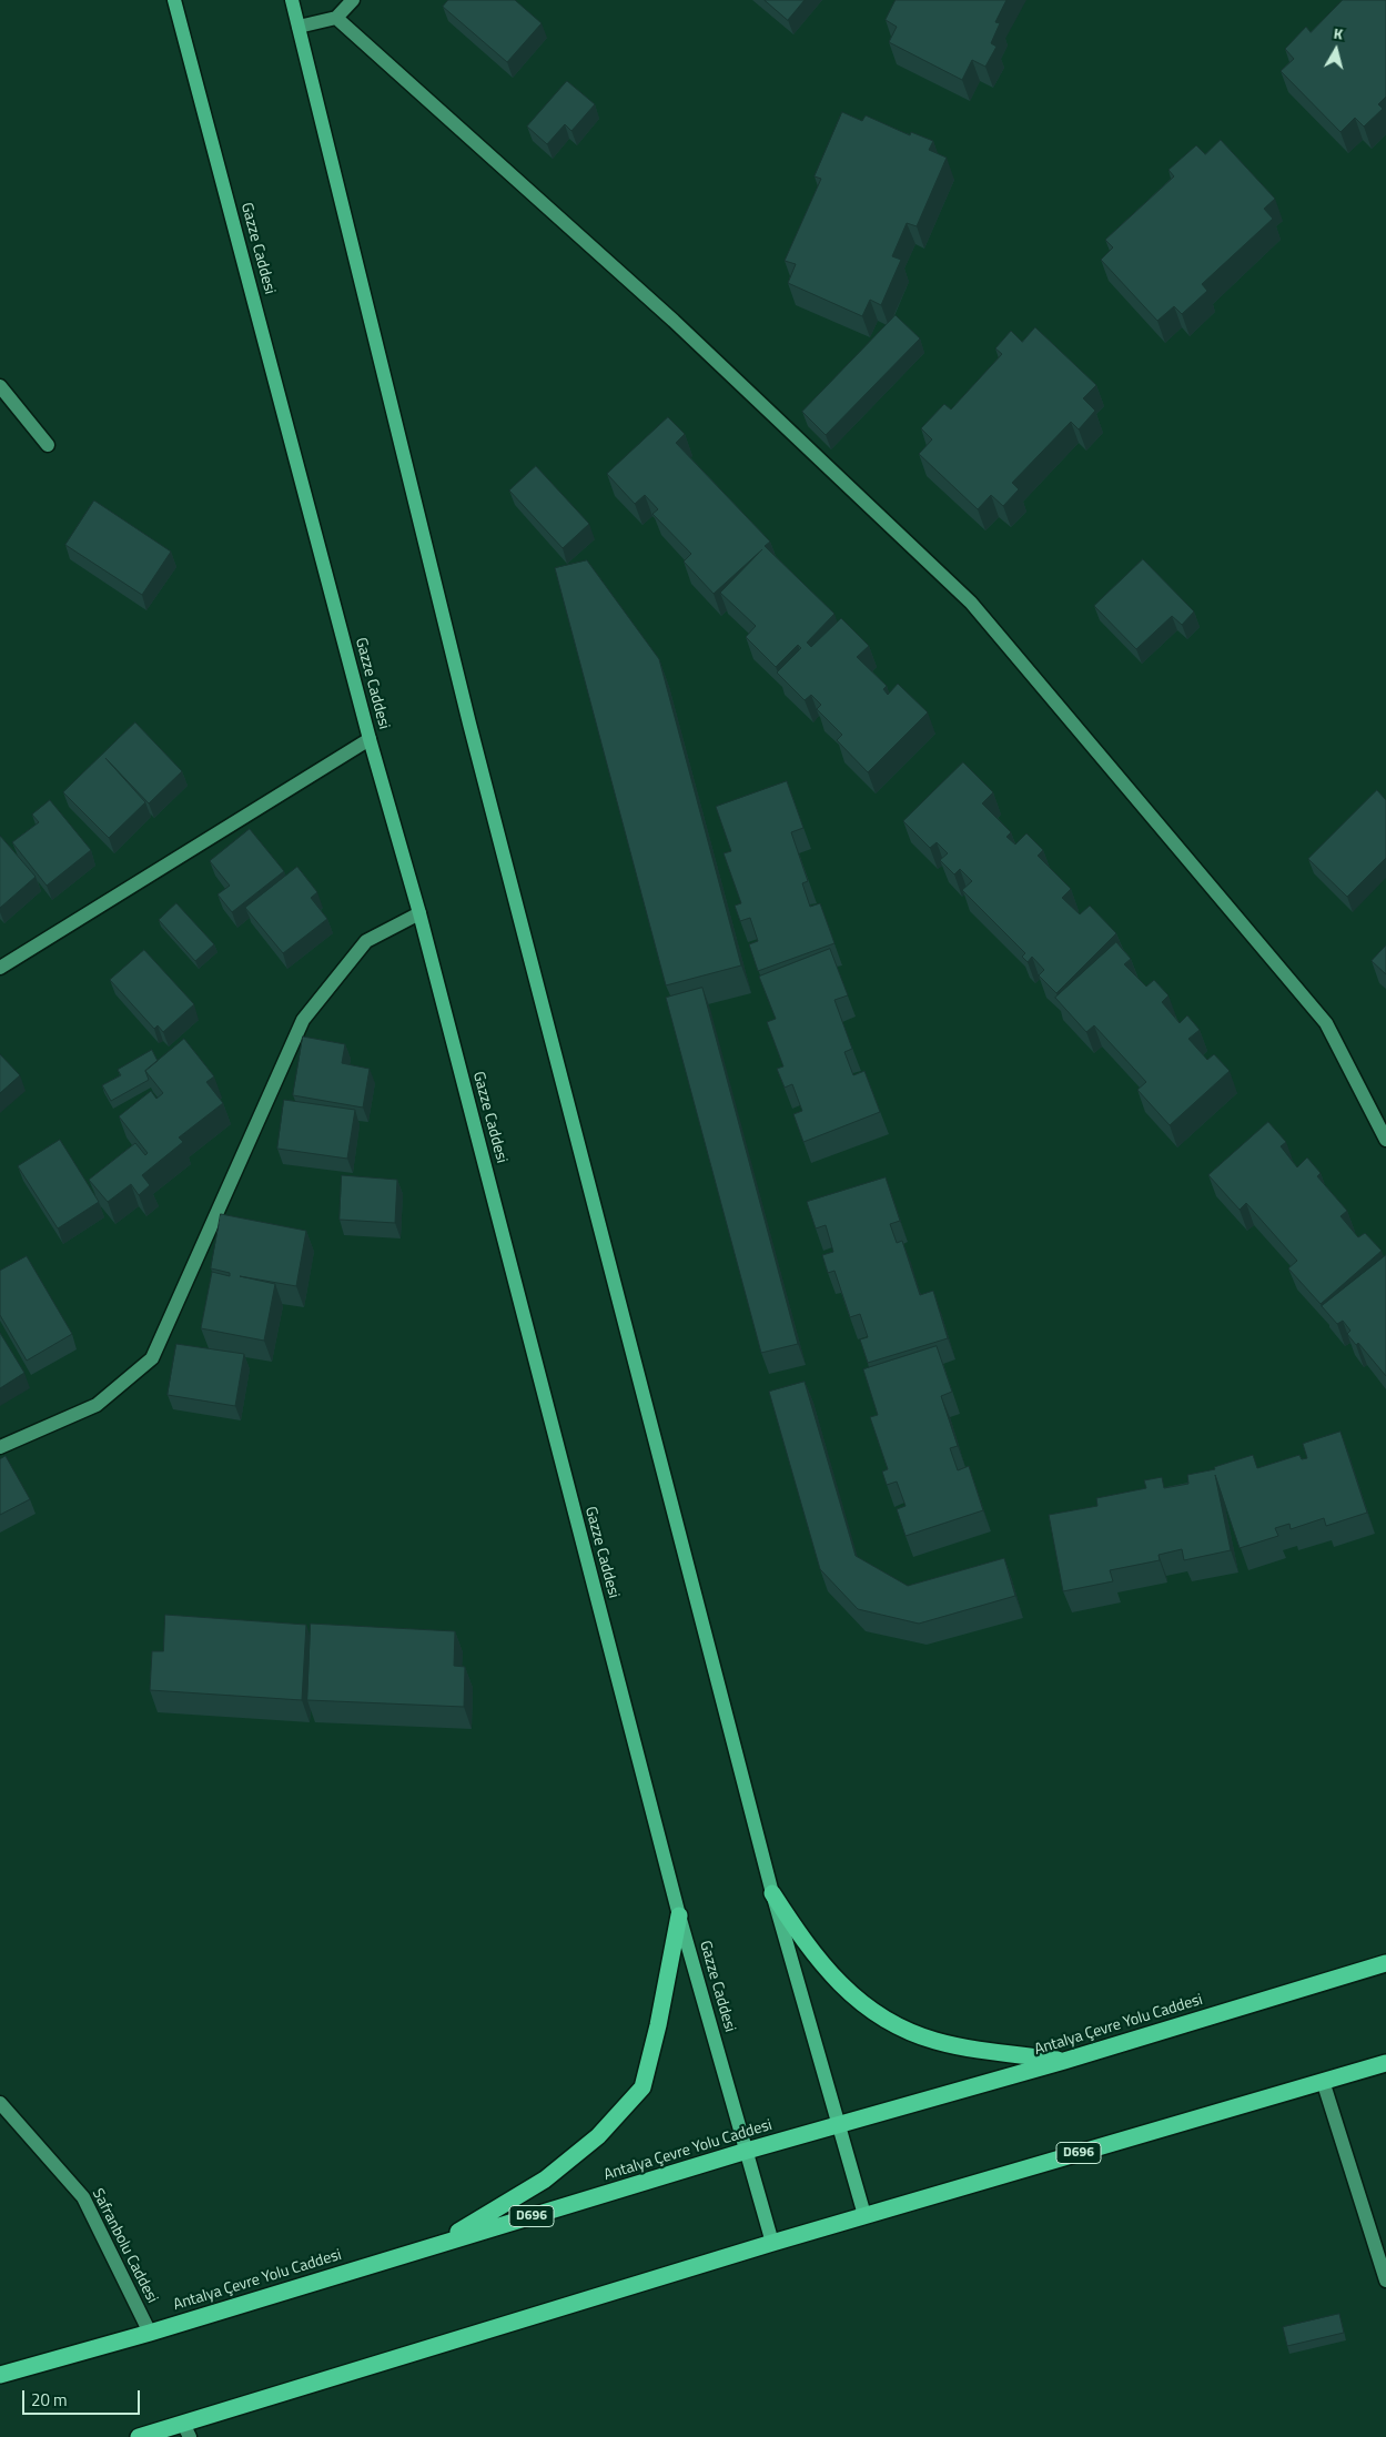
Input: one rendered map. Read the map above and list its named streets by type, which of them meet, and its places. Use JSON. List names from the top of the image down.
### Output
{
  "streets": {
    "highway": ["Antalya Çevre Yolu Caddesi", "D696"],
    "main road": ["Gazze Caddesi"],
    "street": ["Safranbolu Caddesi"]
  },
  "crossings": [
    ["Gazze Caddesi", "Antalya Çevre Yolu Caddesi"],
    ["Gazze Caddesi", "D696"],
    ["Antalya Çevre Yolu Caddesi", "Safranbolu Caddesi"]
  ],
  "scale_bar": "20 m",
  "north": "top"
}
